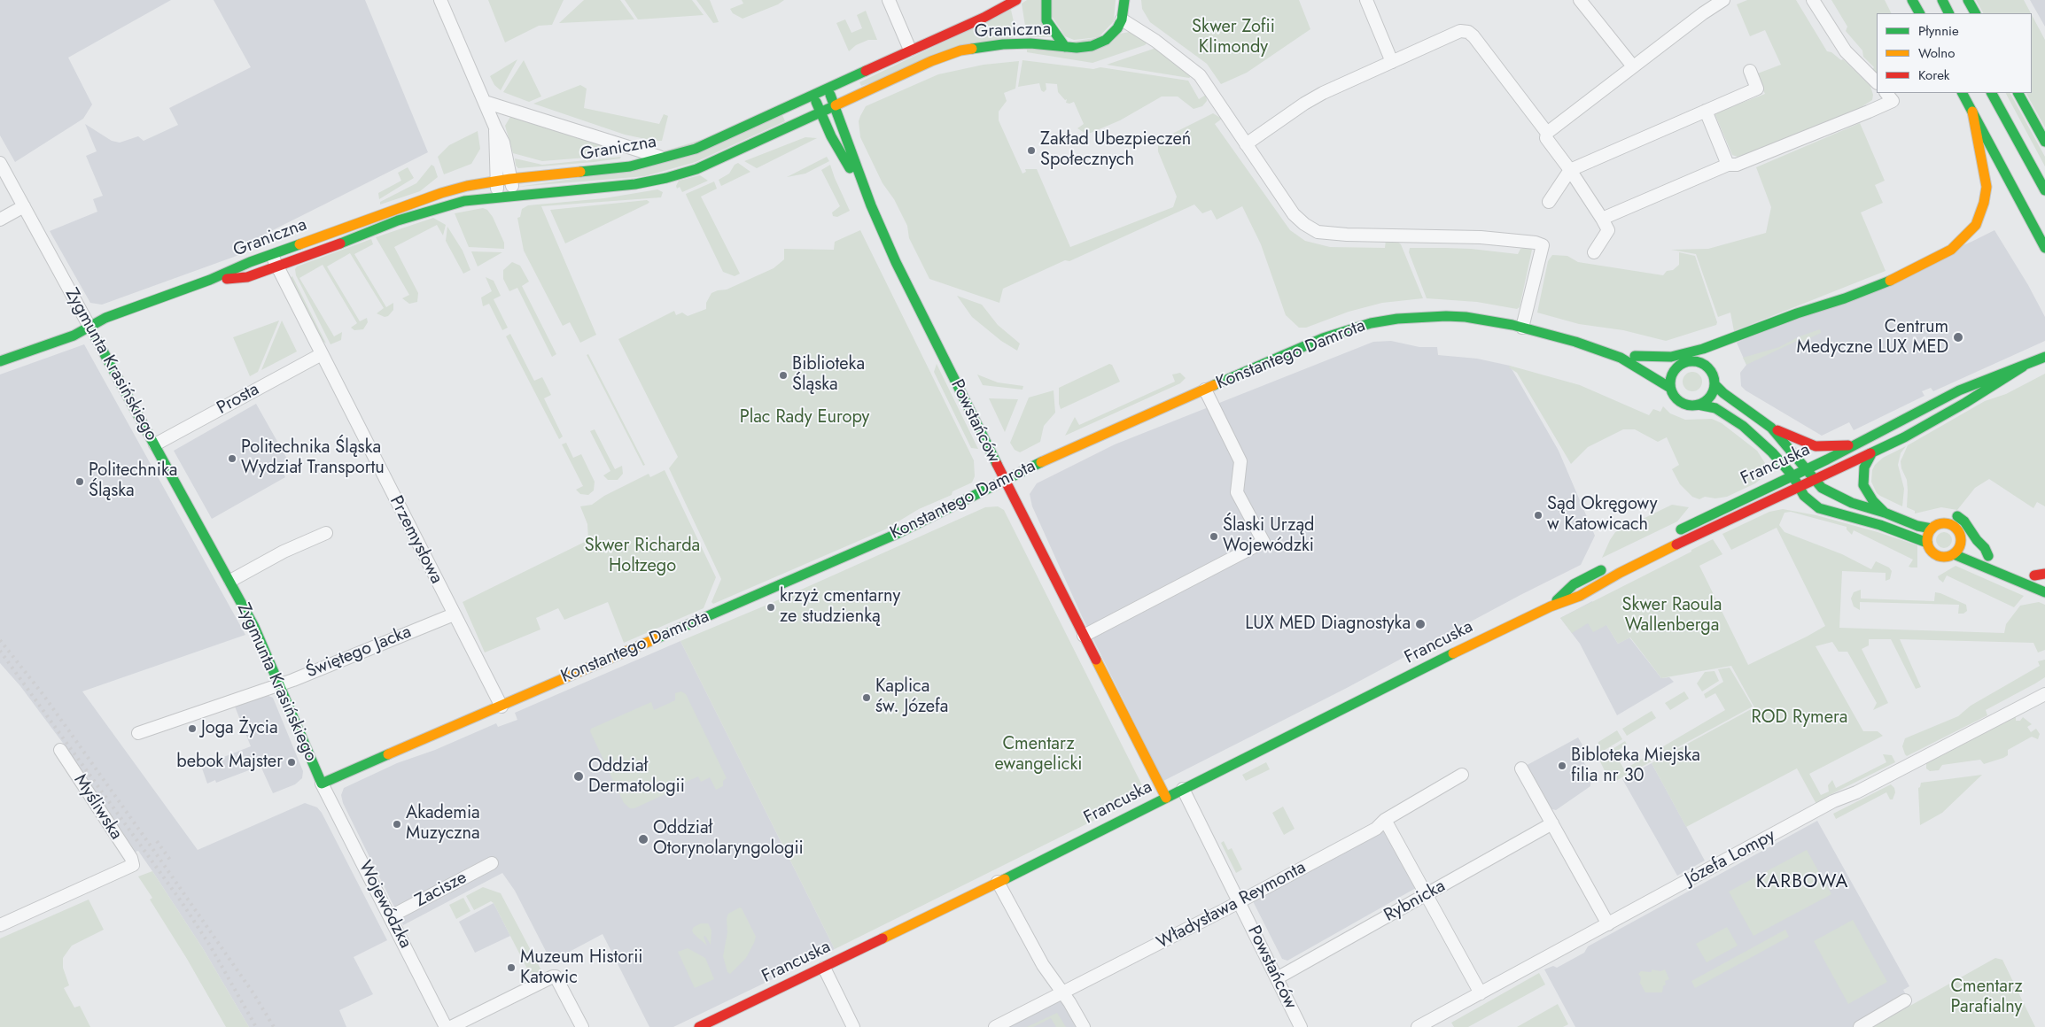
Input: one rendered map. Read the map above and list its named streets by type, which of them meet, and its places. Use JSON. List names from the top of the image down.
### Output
{
  "streets": {
    "main road": [
      "Graniczna",
      "Konstantego Damrota",
      "Zygmunta Krasińskiego",
      "Powstańców",
      "Francuska"
    ],
    "street": [
      "Prosta",
      "Przemysłowa",
      "Świętego Jacka",
      "Myśliwska",
      "Józefa Lompy",
      "Zacisze",
      "Rybnicka",
      "Wojewódzka",
      "Władysława Reymonta"
    ]
  },
  "crossings": [
    ["Graniczna", "Zygmunta Krasińskiego"],
    ["Graniczna", "Powstańców"],
    ["Graniczna", "Przemysłowa"],
    ["Konstantego Damrota", "Zygmunta Krasińskiego"],
    ["Konstantego Damrota", "Powstańców"],
    ["Konstantego Damrota", "Przemysłowa"],
    ["Konstantego Damrota", "Wojewódzka"],
    ["Zygmunta Krasińskiego", "Prosta"],
    ["Zygmunta Krasińskiego", "Świętego Jacka"],
    ["Zygmunta Krasińskiego", "Wojewódzka"],
    ["Prosta", "Przemysłowa"],
    ["Powstańców", "Francuska"],
    ["Powstańców", "Rybnicka"],
    ["Powstańców", "Władysława Reymonta"],
    ["Przemysłowa", "Świętego Jacka"],
    ["Zacisze", "Wojewódzka"]
  ],
  "districts": ["KARBOWA"],
  "parks": [
    "Skwer Zofii Klimondy",
    "Plac Rady Europy",
    "Skwer Richarda Holtzego",
    "Skwer Raoula Wallenberga",
    "ROD Rymera",
    "Cmentarz ewangelicki",
    "Cmentarz Parafialny"
  ],
  "places": [
    "Zakład Ubezpieczeń Społecznych",
    "Centrum Medyczne LUX MED",
    "Biblioteka Śląska",
    "Politechnika Śląska Wydział Transportu",
    "Politechnika Śląska",
    "Sąd Okręgowy w Katowicach",
    "Ślaski Urząd Wojewódzki",
    "krzyż cmentarny ze studzienką",
    "LUX MED Diagnostyka",
    "Kaplica św. Józefa",
    "Joga Życia",
    "bebok Majster",
    "Bibloteka Miejska filia nr 30",
    "Oddział Dermatologii",
    "Akademia Muzyczna",
    "Oddział Otorynolaryngologii",
    "Muzeum Historii Katowic"
  ],
  "legend": ["Płynnie", "Wolno", "Korek"]
}
